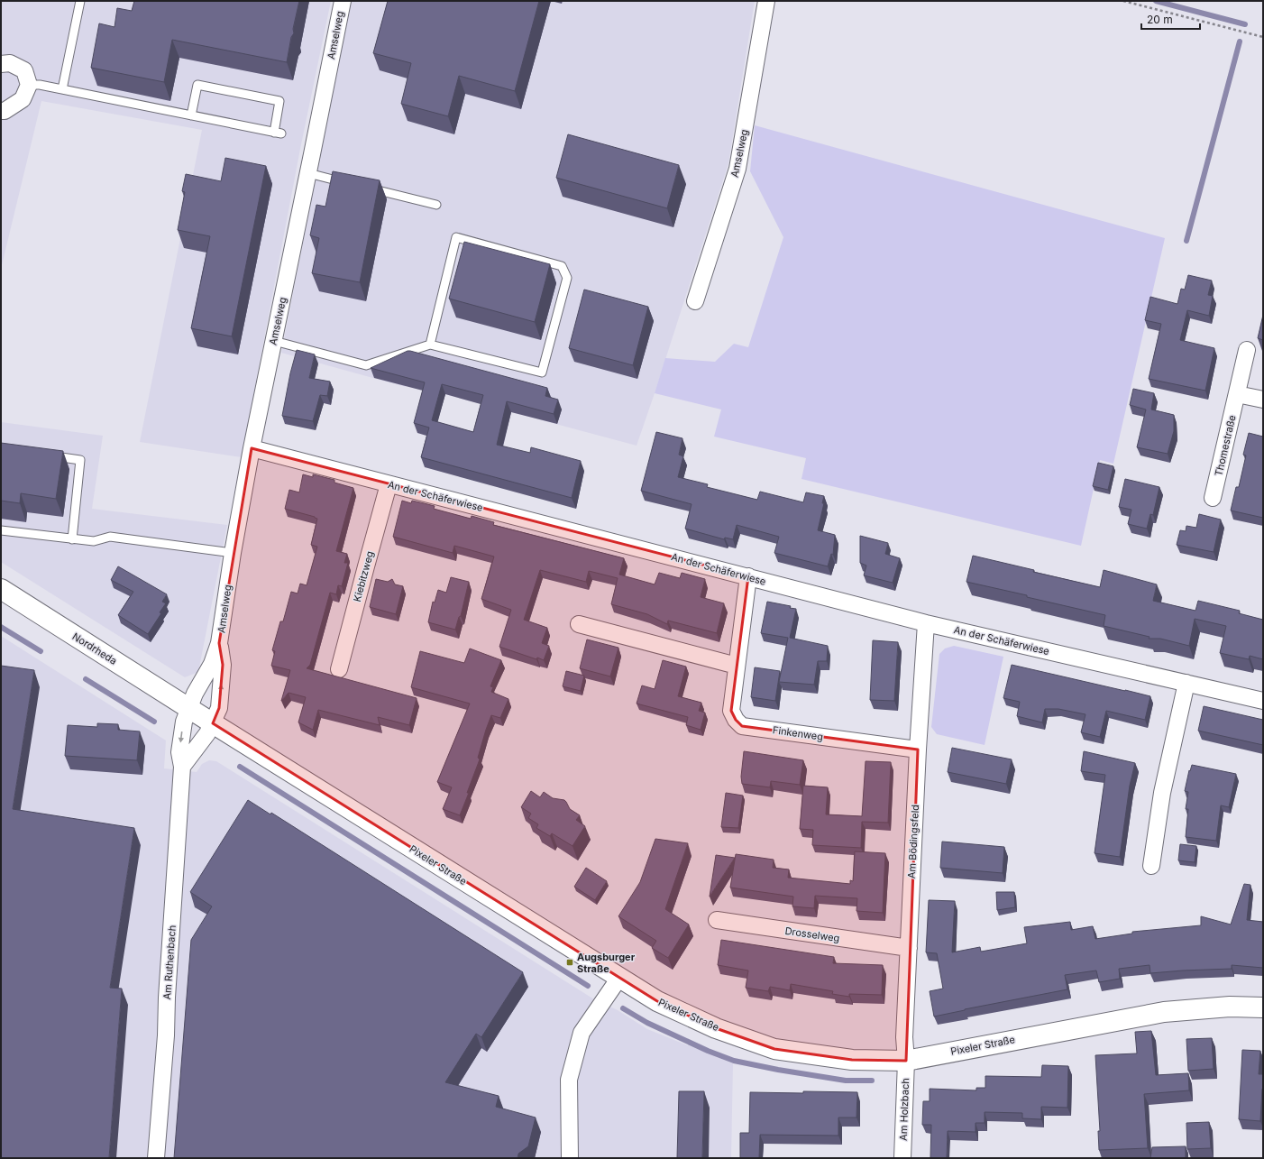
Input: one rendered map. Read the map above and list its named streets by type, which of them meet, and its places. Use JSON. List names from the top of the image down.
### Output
{
  "streets": {
    "main road": ["Nordrheda", "Pixeler Straße"],
    "street": [
      "Amselweg",
      "Thomestraße",
      "An der Schäferwiese",
      "Kiebitzweg",
      "Finkenweg",
      "Am Bödingsfeld",
      "Drosselweg",
      "Am Ruthenbach",
      "Am Holzbach"
    ]
  },
  "crossings": [
    ["Amselweg", "An der Schäferwiese"],
    ["Amselweg", "Nordrheda"],
    ["Amselweg", "Pixeler Straße"],
    ["Amselweg", "Am Ruthenbach"],
    ["An der Schäferwiese", "Kiebitzweg"],
    ["An der Schäferwiese", "Finkenweg"],
    ["An der Schäferwiese", "Am Bödingsfeld"],
    ["Nordrheda", "Pixeler Straße"],
    ["Nordrheda", "Am Ruthenbach"],
    ["Finkenweg", "Am Bödingsfeld"],
    ["Am Bödingsfeld", "Pixeler Straße"],
    ["Am Bödingsfeld", "Drosselweg"],
    ["Am Bödingsfeld", "Am Holzbach"],
    ["Pixeler Straße", "Am Ruthenbach"],
    ["Pixeler Straße", "Am Holzbach"]
  ],
  "places": {
    "transit": ["Augsburger Straße"]
  },
  "scale_bar": "20 m"
}
